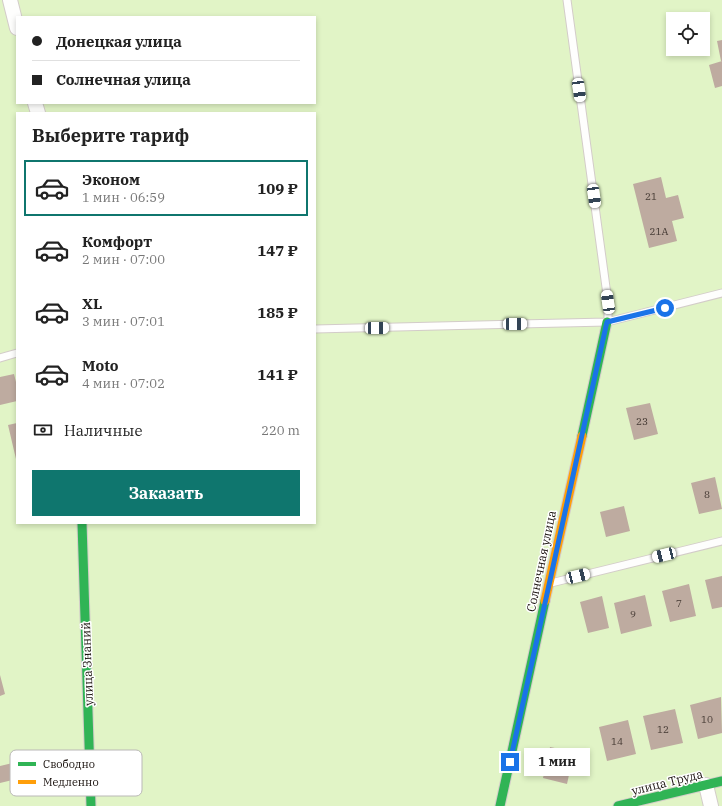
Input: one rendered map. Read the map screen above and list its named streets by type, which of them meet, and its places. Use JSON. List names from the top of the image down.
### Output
{
  "streets": {
    "street": ["Солнечная улица", "улица Знаний", "улица Труда"]
  },
  "house_numbers": [
    "21",
    "21А",
    "23",
    "8",
    "7",
    "9",
    "10",
    "12",
    "14"
  ],
  "legend": ["Свободно", "Медленно"],
  "page": {
    "banner": ["Донецкая улица", "Солнечная улица"],
    "heading": "Выберите тариф",
    "list": [
      {
        "name": "Эконом",
        "note": "1 мин · 06:59",
        "value": "109 ₽"
      },
      {
        "name": "Комфорт",
        "note": "2 мин · 07:00",
        "value": "147 ₽"
      },
      {
        "name": "XL",
        "note": "3 мин · 07:01",
        "value": "185 ₽"
      },
      {
        "name": "Moto",
        "note": "4 мин · 07:02",
        "value": "141 ₽"
      }
    ],
    "pay": ["Наличные", "220 m"],
    "buttons": "Заказать",
    "bubble": "1 мин"
  }
}
